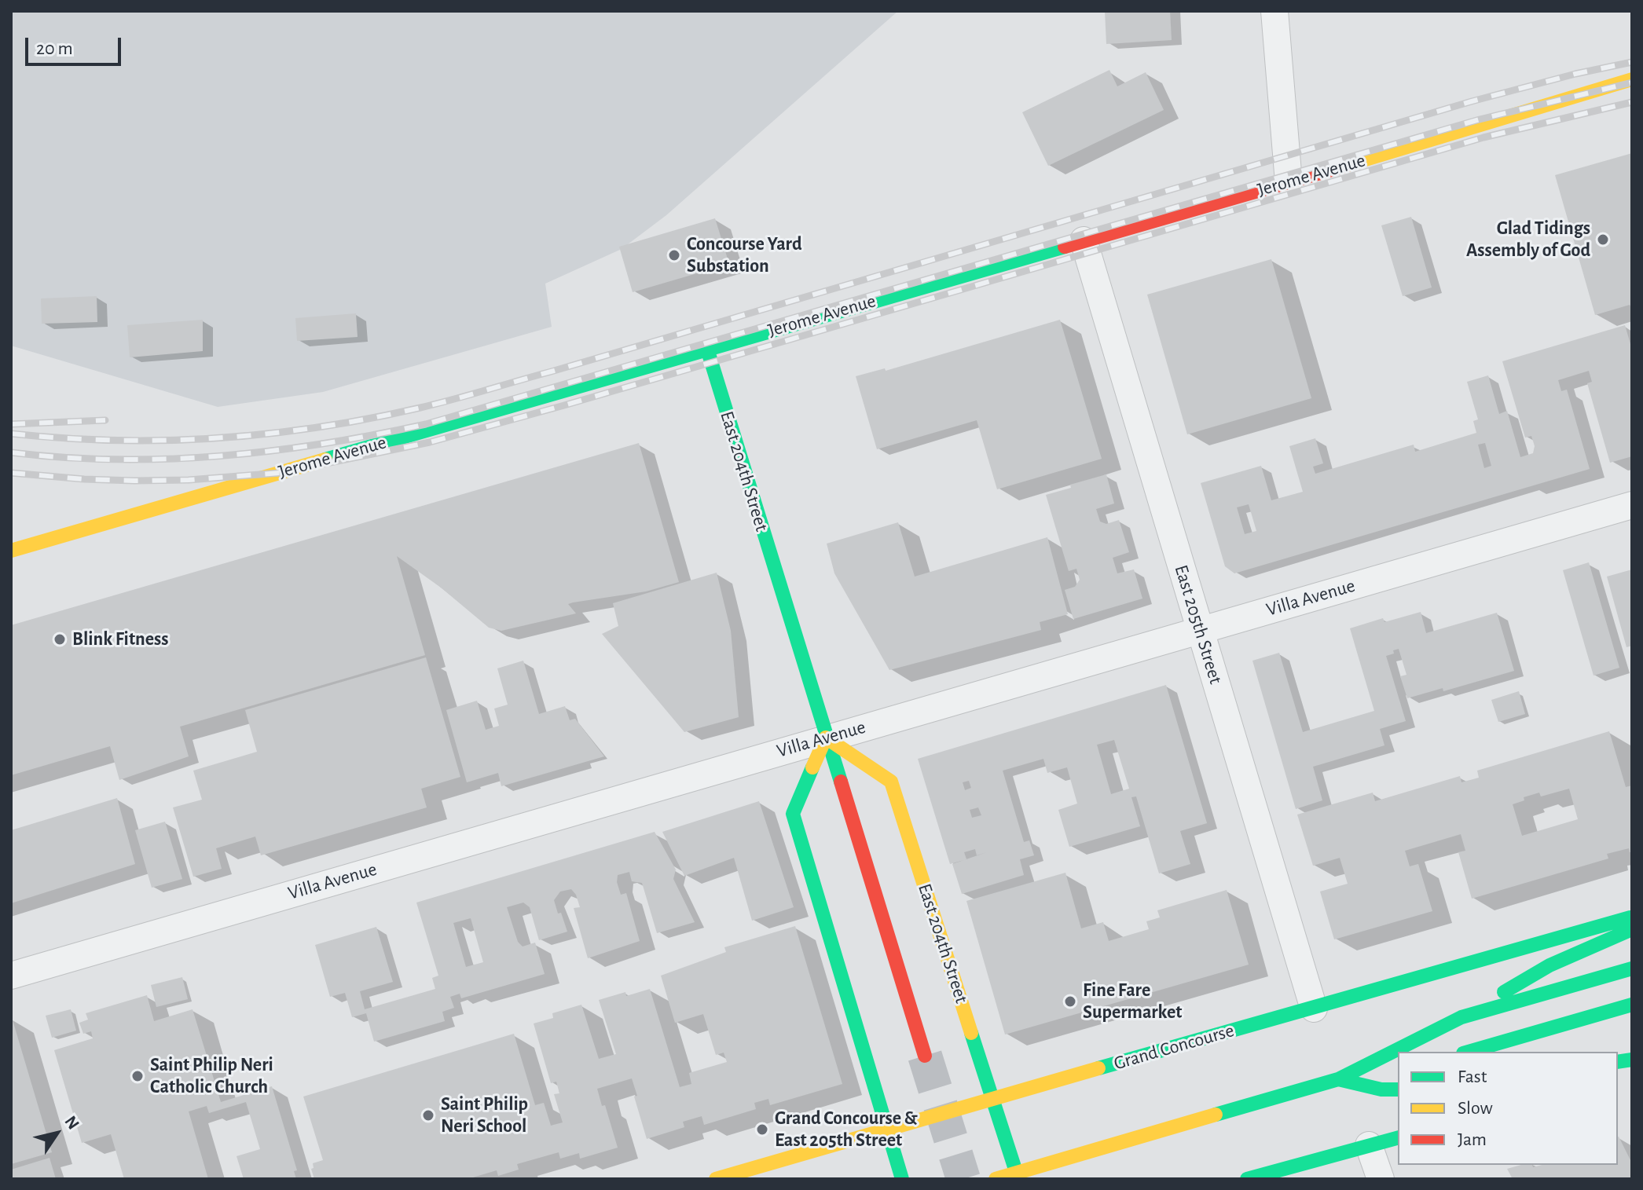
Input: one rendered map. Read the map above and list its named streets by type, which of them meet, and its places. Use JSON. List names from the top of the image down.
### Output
{
  "streets": {
    "main road": ["Jerome Avenue", "East 204th Street", "Grand Concourse"],
    "street": ["Villa Avenue", "East 205th Street"]
  },
  "crossings": [
    ["Jerome Avenue", "East 204th Street"],
    ["Jerome Avenue", "East 205th Street"],
    ["East 204th Street", "Villa Avenue"],
    ["East 204th Street", "Grand Concourse"],
    ["Villa Avenue", "East 205th Street"],
    ["East 205th Street", "Grand Concourse"]
  ],
  "places": [
    "Glad Tidings Assembly of God",
    "Concourse Yard Substation",
    "Blink Fitness",
    "Fine Fare Supermarket",
    "Saint Philip Neri Catholic Church",
    "Saint Philip Neri School",
    "Grand Concourse & East 205th Street"
  ],
  "legend": ["Fast", "Slow", "Jam"],
  "scale_bar": "20 m",
  "north": "top right"
}
